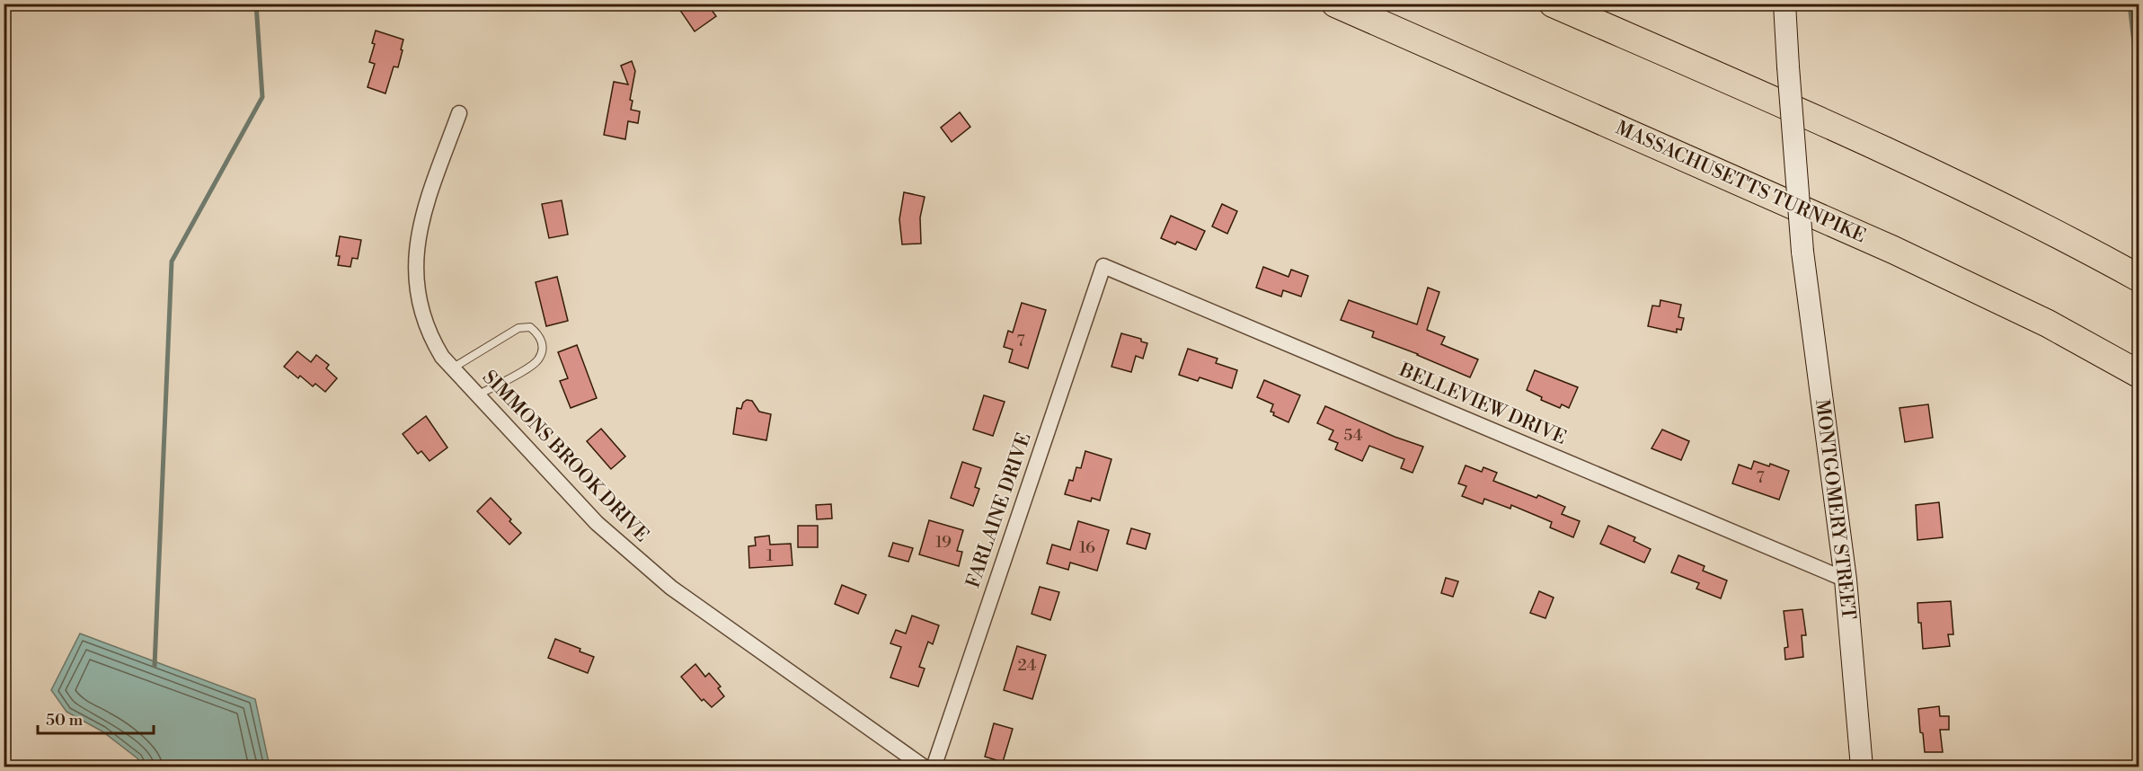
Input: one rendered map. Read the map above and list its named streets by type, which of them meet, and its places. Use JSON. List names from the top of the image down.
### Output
{
  "streets": {
    "highway": ["MASSACHUSETTS TURNPIKE"],
    "main road": ["MONTGOMERY STREET"],
    "street": ["BELLEVIEW DRIVE", "SIMMONS BROOK DRIVE", "FARLAINE DRIVE"]
  },
  "crossings": [
    ["BELLEVIEW DRIVE", "MONTGOMERY STREET"],
    ["BELLEVIEW DRIVE", "FARLAINE DRIVE"]
  ],
  "house_numbers": [
    "7",
    "54",
    "7",
    "19",
    "16",
    "1",
    "24"
  ],
  "scale_bar": "50 m"
}
